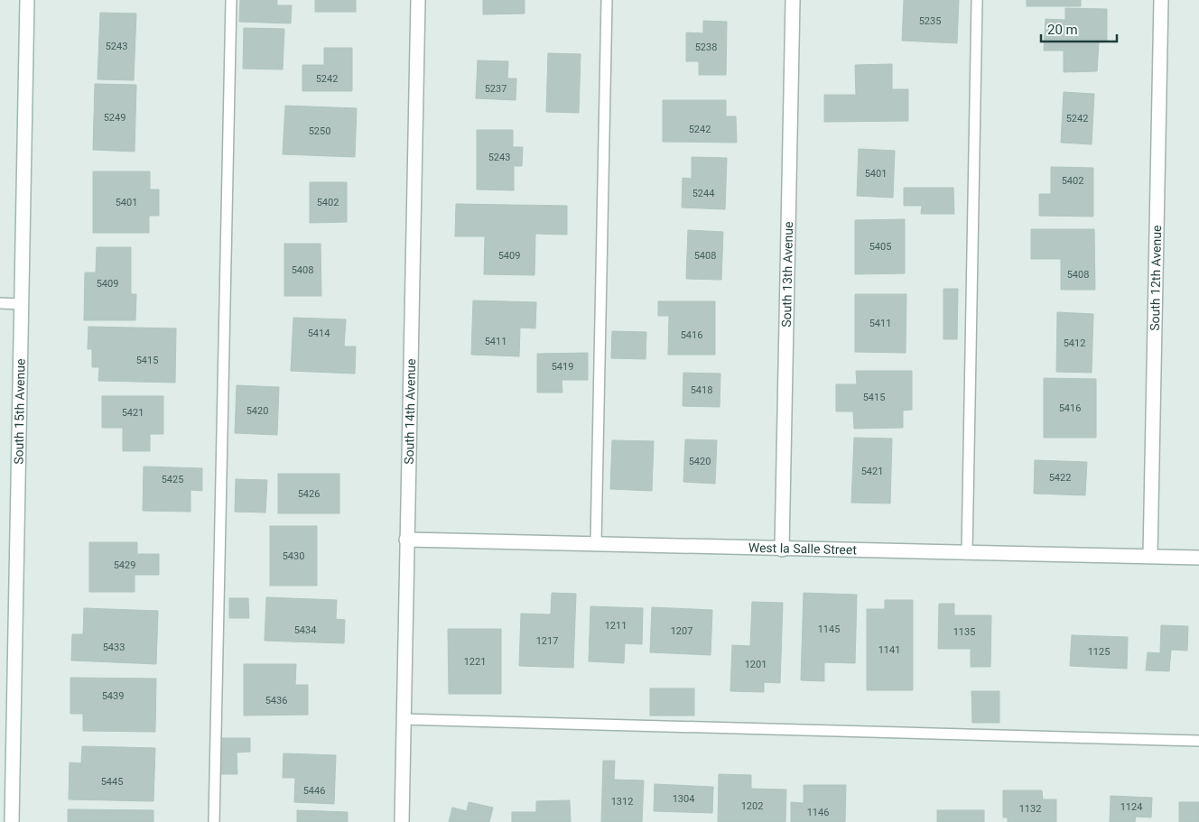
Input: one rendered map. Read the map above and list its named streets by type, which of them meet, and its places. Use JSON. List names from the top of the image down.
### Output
{
  "streets": {
    "street": [
      "South 13th Avenue",
      "South 12th Avenue",
      "South 14th Avenue",
      "South 15th Avenue",
      "West la Salle Street"
    ]
  },
  "crossings": [
    ["South 13th Avenue", "West la Salle Street"],
    ["South 12th Avenue", "West la Salle Street"],
    ["South 14th Avenue", "West la Salle Street"]
  ],
  "house_numbers": [
    "5235",
    "5243",
    "5238",
    "5242",
    "5237",
    "5249",
    "5242",
    "5242",
    "5250",
    "5243",
    "5401",
    "5402",
    "5244",
    "5401",
    "5402",
    "5405",
    "5409",
    "5408",
    "5408",
    "5408",
    "5409",
    "5411",
    "5414",
    "5416",
    "5411",
    "5412",
    "5415",
    "5419",
    "5418",
    "5415",
    "5416",
    "5420",
    "5421",
    "5420",
    "5421",
    "5422",
    "5425",
    "5426",
    "5430",
    "5429",
    "1211",
    "1145",
    "5434",
    "1207",
    "1135",
    "1217",
    "5433",
    "1141",
    "1125",
    "1221",
    "1201",
    "5439",
    "5436",
    "5445",
    "5446",
    "1304",
    "1312",
    "1202",
    "1124",
    "1132",
    "1146"
  ],
  "scale_bar": "20 m"
}
